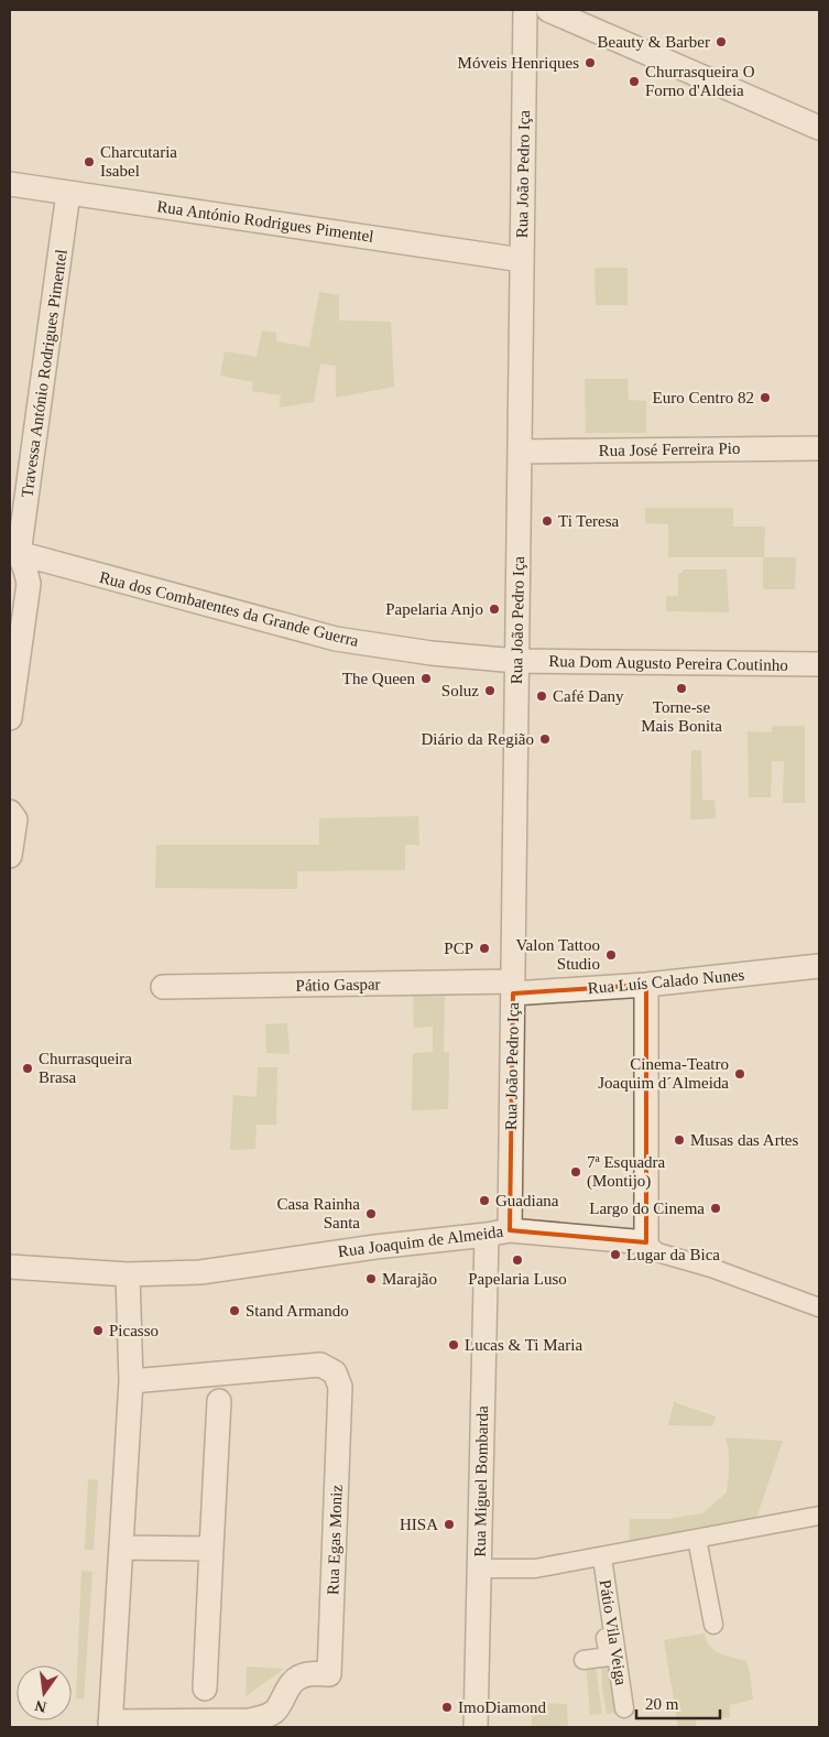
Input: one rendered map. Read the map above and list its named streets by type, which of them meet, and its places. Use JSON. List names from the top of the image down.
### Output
{
  "streets": {
    "street": [
      "Rua João Pedro Iça",
      "Rua António Rodrigues Pimentel",
      "Travessa António Rodrigues Pimentel",
      "Rua José Ferreira Pio",
      "Rua dos Combatentes da Grande Guerra",
      "Rua Dom Augusto Pereira Coutinho",
      "Rua Luís Calado Nunes",
      "Pátio Gaspar",
      "Rua Joaquim de Almeida",
      "Rua Miguel Bombarda",
      "Rua Egas Moniz",
      "Pátio Vila Veiga"
    ]
  },
  "crossings": [
    ["Rua João Pedro Iça", "Rua António Rodrigues Pimentel"],
    ["Rua João Pedro Iça", "Rua José Ferreira Pio"],
    ["Rua João Pedro Iça", "Rua dos Combatentes da Grande Guerra"],
    ["Rua João Pedro Iça", "Rua Dom Augusto Pereira Coutinho"],
    ["Rua João Pedro Iça", "Rua Luís Calado Nunes"],
    ["Rua João Pedro Iça", "Pátio Gaspar"],
    ["Rua João Pedro Iça", "Rua Joaquim de Almeida"],
    ["Rua João Pedro Iça", "Rua Miguel Bombarda"],
    ["Rua António Rodrigues Pimentel", "Travessa António Rodrigues Pimentel"],
    ["Travessa António Rodrigues Pimentel", "Rua dos Combatentes da Grande Guerra"],
    ["Rua dos Combatentes da Grande Guerra", "Rua Dom Augusto Pereira Coutinho"],
    ["Rua Luís Calado Nunes", "Pátio Gaspar"],
    ["Rua Joaquim de Almeida", "Rua Miguel Bombarda"],
    ["Rua Joaquim de Almeida", "Rua Egas Moniz"],
    ["Rua Miguel Bombarda", "Pátio Vila Veiga"]
  ],
  "places": [
    "Beauty & Barber",
    "Móveis Henriques",
    "Churrasqueira O Forno d'Aldeia",
    "Charcutaria Isabel",
    "Euro Centro 82",
    "Ti Teresa",
    "Papelaria Anjo",
    "The Queen",
    "Torne-se Mais Bonita",
    "Soluz",
    "Café Dany",
    "Diário da Região",
    "PCP",
    "Valon Tattoo Studio",
    "Churrasqueira Brasa",
    "Cinema-Teatro Joaquim d´Almeida",
    "Musas das Artes",
    "7ª Esquadra (Montijo)",
    "Guadiana",
    "Largo do Cinema",
    "Casa Rainha Santa",
    "Lugar da Bica",
    "Papelaria Luso",
    "Marajão",
    "Stand Armando",
    "Picasso",
    "Lucas & Ti Maria",
    "HISA",
    "ImoDiamond"
  ],
  "scale_bar": "20 m",
  "north": "bottom"
}
